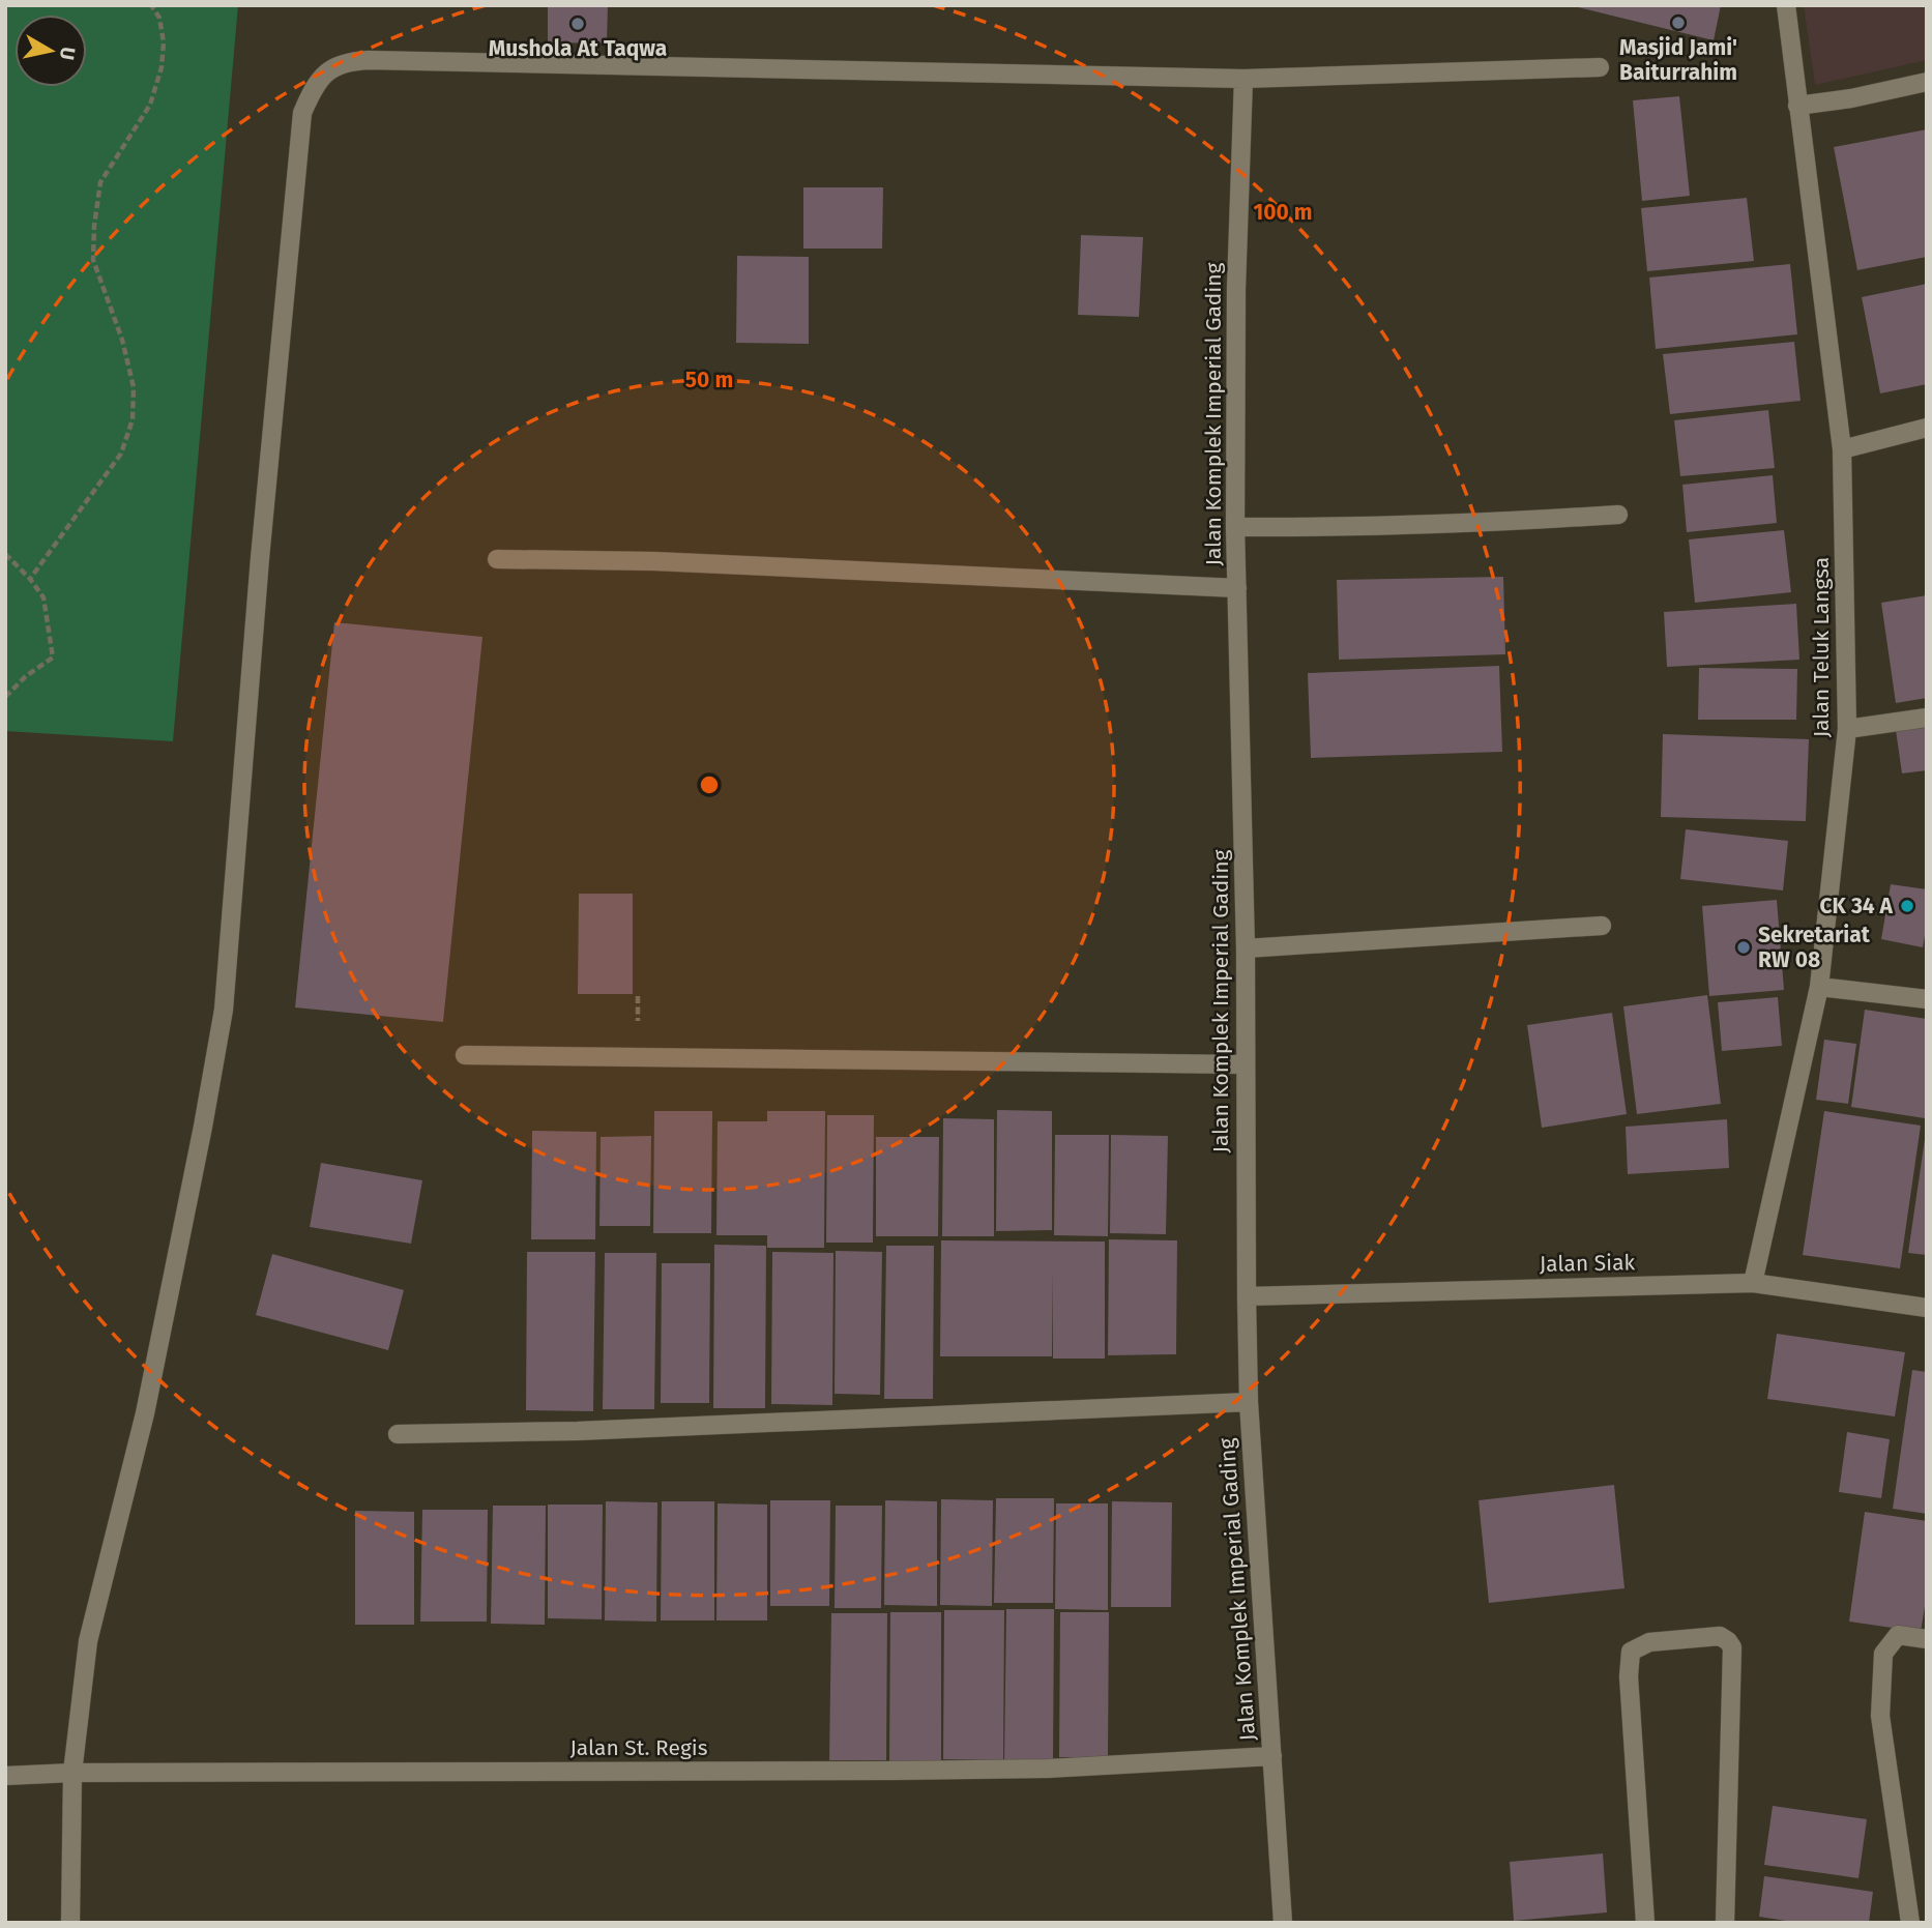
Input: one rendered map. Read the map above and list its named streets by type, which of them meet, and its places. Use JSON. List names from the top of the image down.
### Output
{
  "streets": {
    "street": [
      "Jalan Komplek Imperial Gading",
      "Jalan Teluk Langsa",
      "Jalan Siak",
      "Jalan St. Regis"
    ]
  },
  "crossings": [
    ["Jalan Komplek Imperial Gading", "Jalan Siak"],
    ["Jalan Komplek Imperial Gading", "Jalan St. Regis"],
    ["Jalan Teluk Langsa", "Jalan Siak"]
  ],
  "places": [
    "Masjid Jami' Baiturrahim",
    "Mushola At Taqwa",
    "CK 34 A",
    "Sekretariat RW 08"
  ],
  "north": "right",
  "rings": ["100 m", "50 m"]
}
